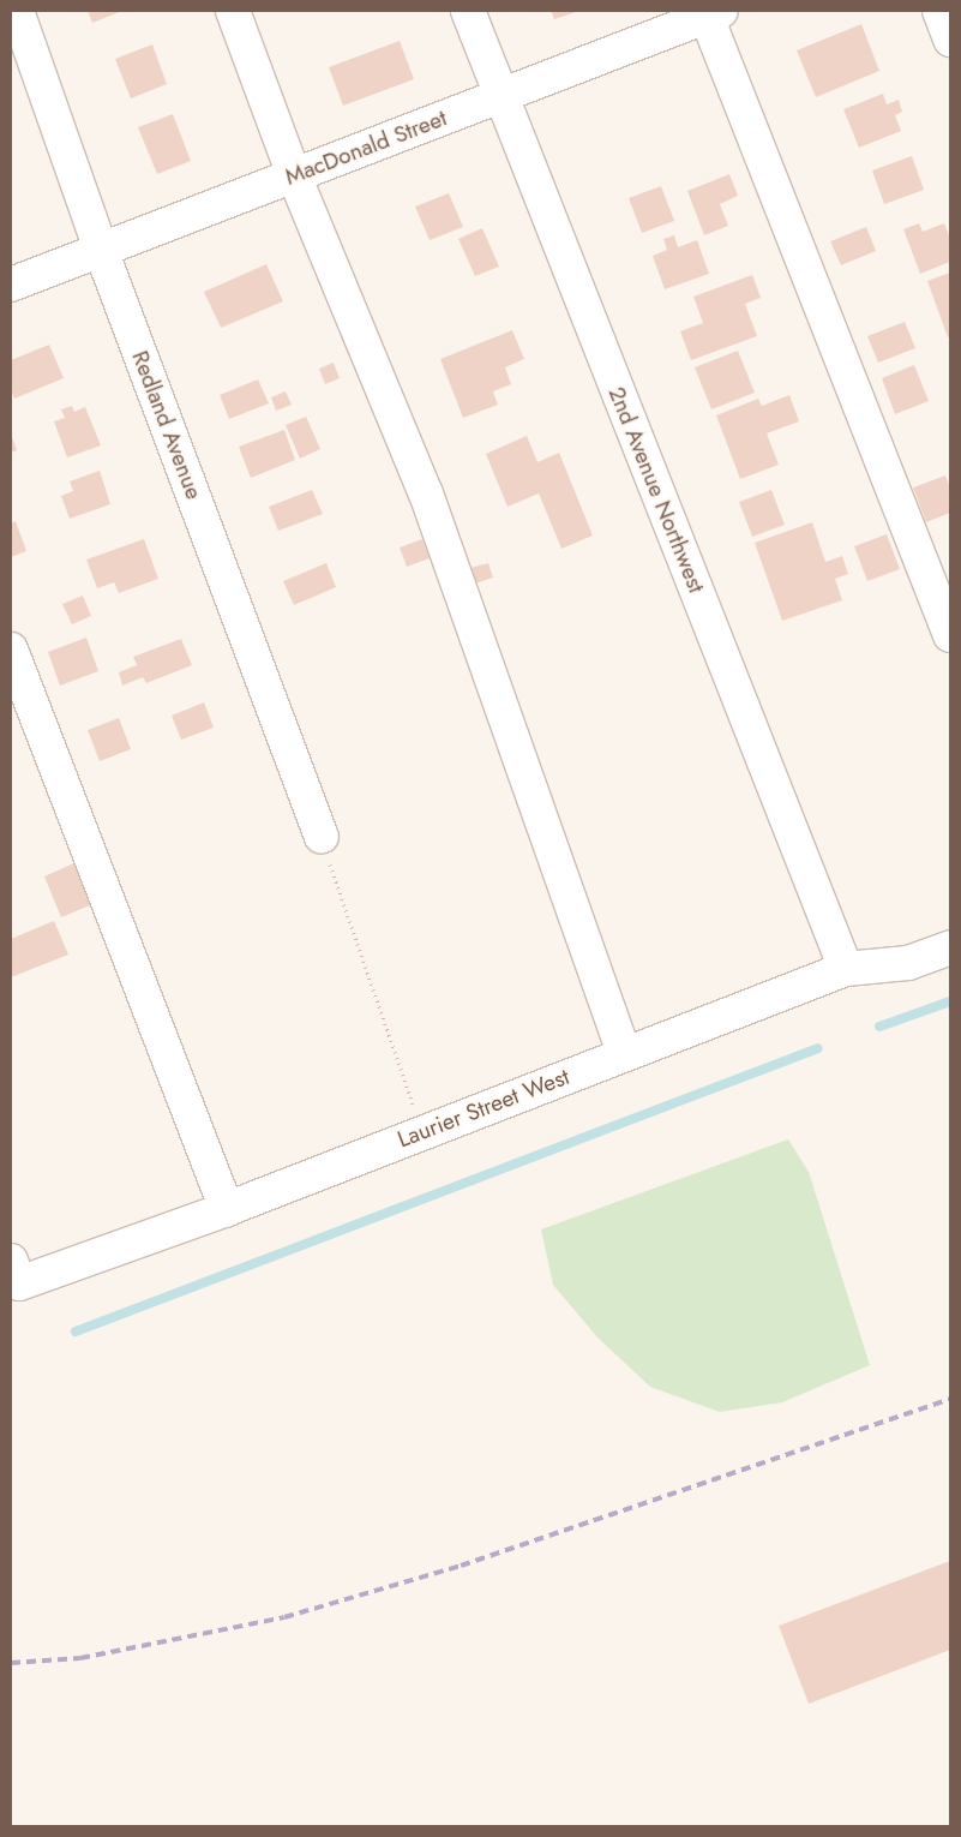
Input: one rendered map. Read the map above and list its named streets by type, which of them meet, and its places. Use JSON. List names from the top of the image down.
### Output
{
  "streets": {
    "street": [
      "MacDonald Street",
      "Redland Avenue",
      "2nd Avenue Northwest",
      "Laurier Street West"
    ]
  },
  "crossings": [
    ["MacDonald Street", "Redland Avenue"],
    ["MacDonald Street", "2nd Avenue Northwest"],
    ["2nd Avenue Northwest", "Laurier Street West"]
  ]
}
